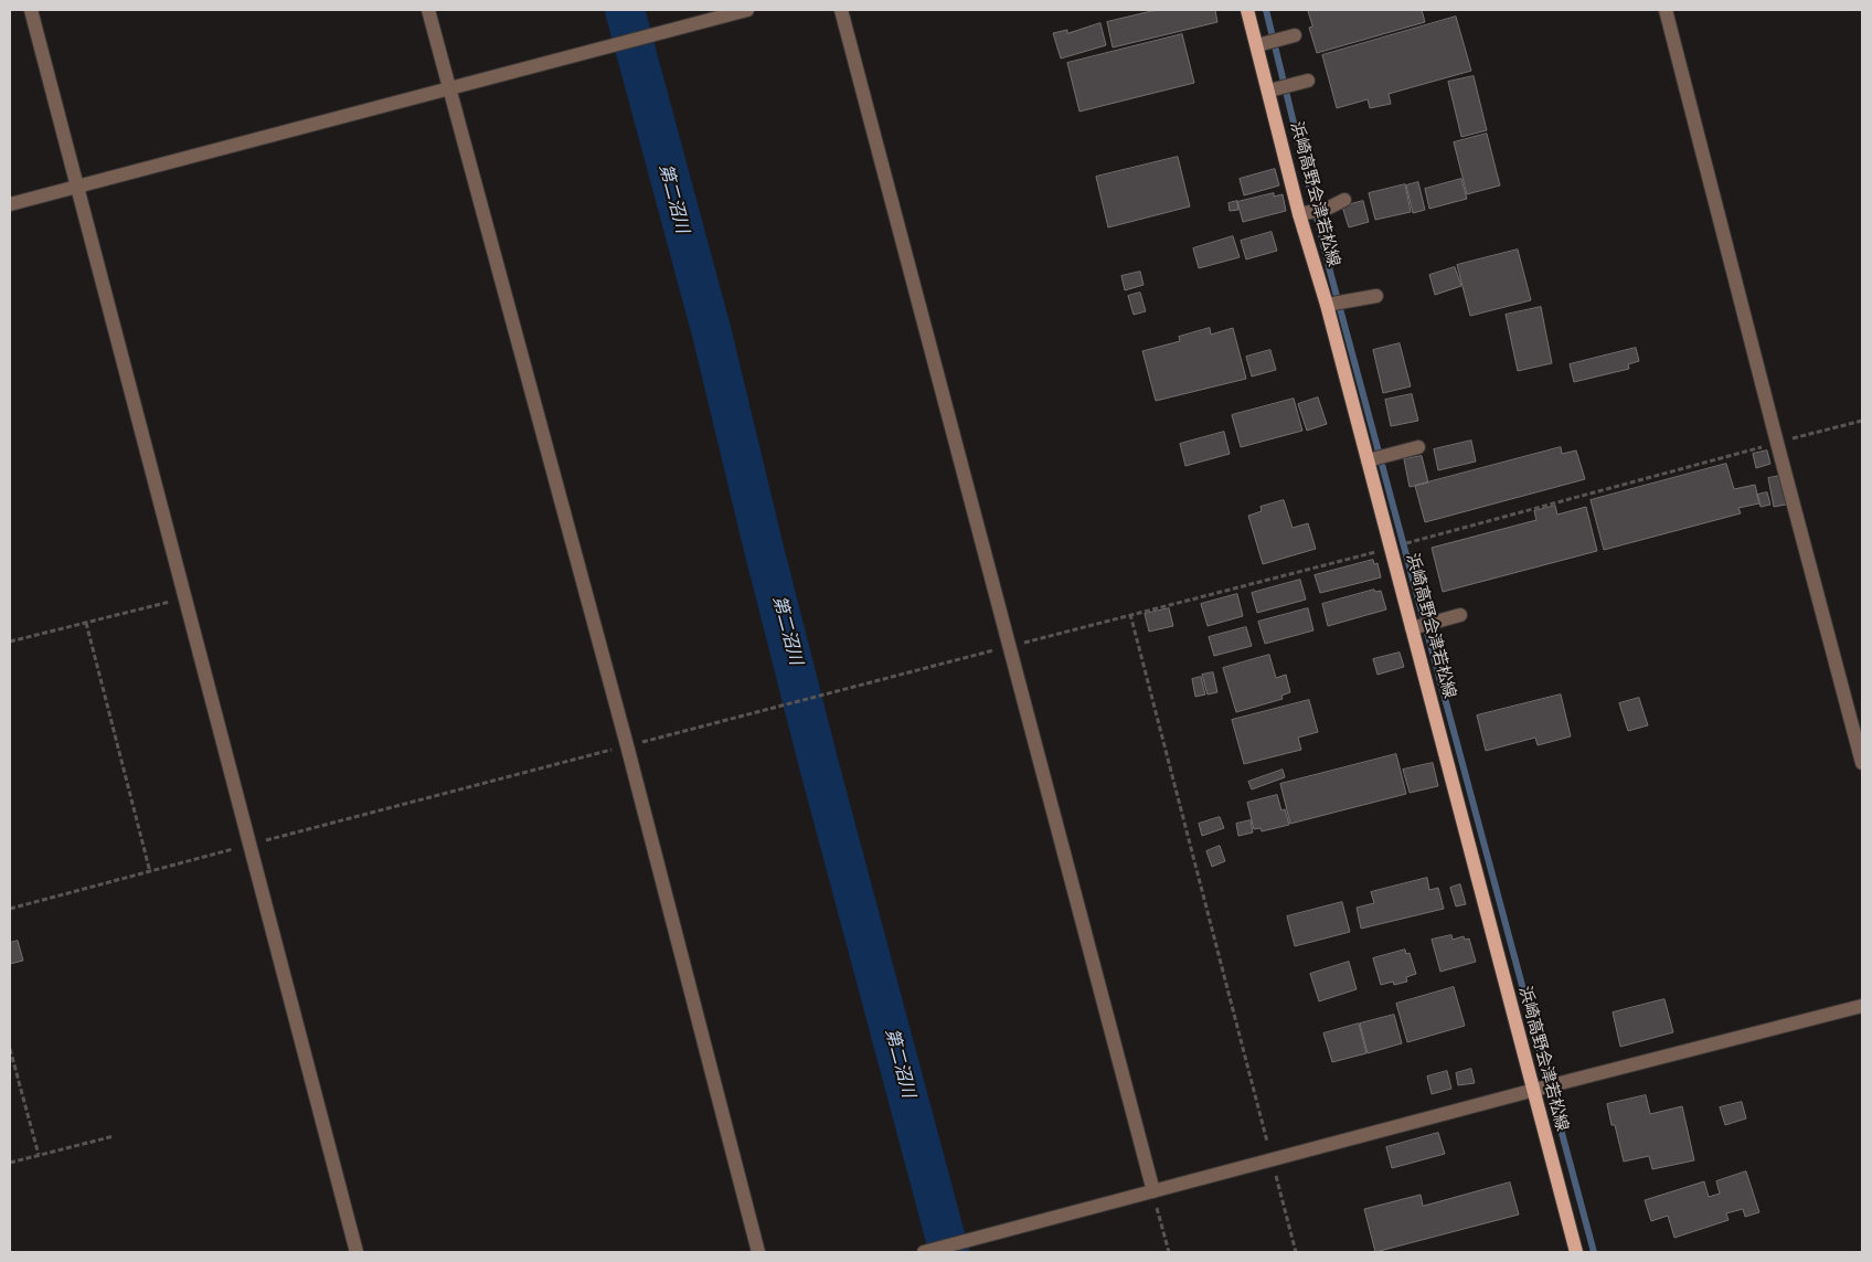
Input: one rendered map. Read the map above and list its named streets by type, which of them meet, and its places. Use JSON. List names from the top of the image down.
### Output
{
  "streets": {
    "main road": ["浜崎高野会津若松線"]
  },
  "water": ["第二沼川"]
}
